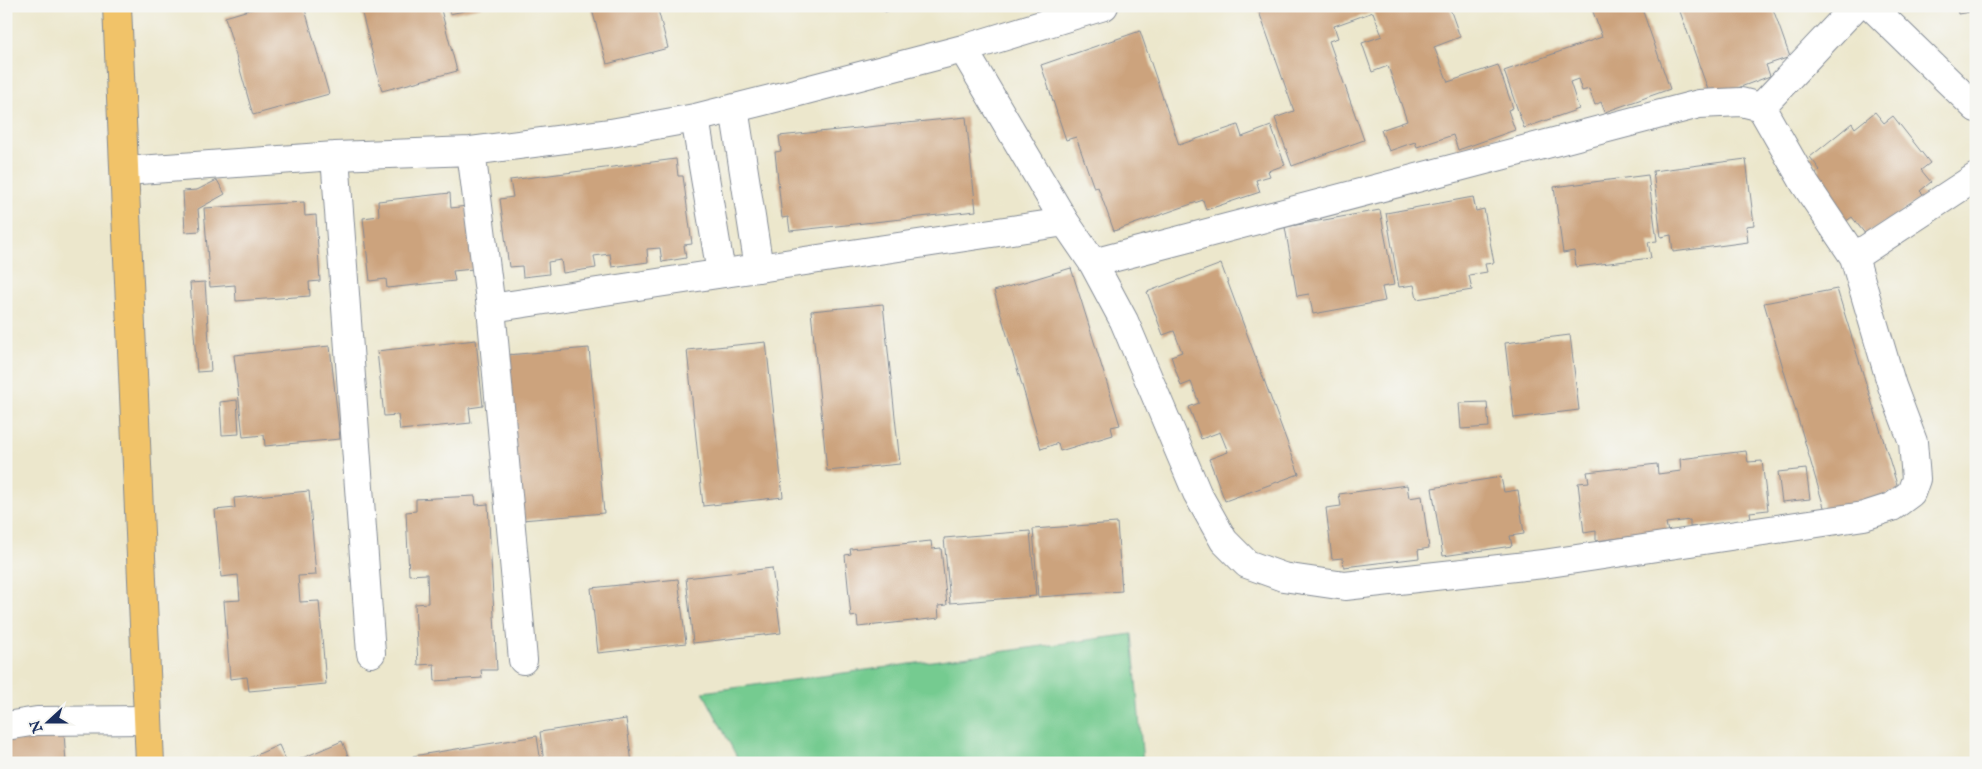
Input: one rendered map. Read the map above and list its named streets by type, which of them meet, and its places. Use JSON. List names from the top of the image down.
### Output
{
  "north": "left"
}
